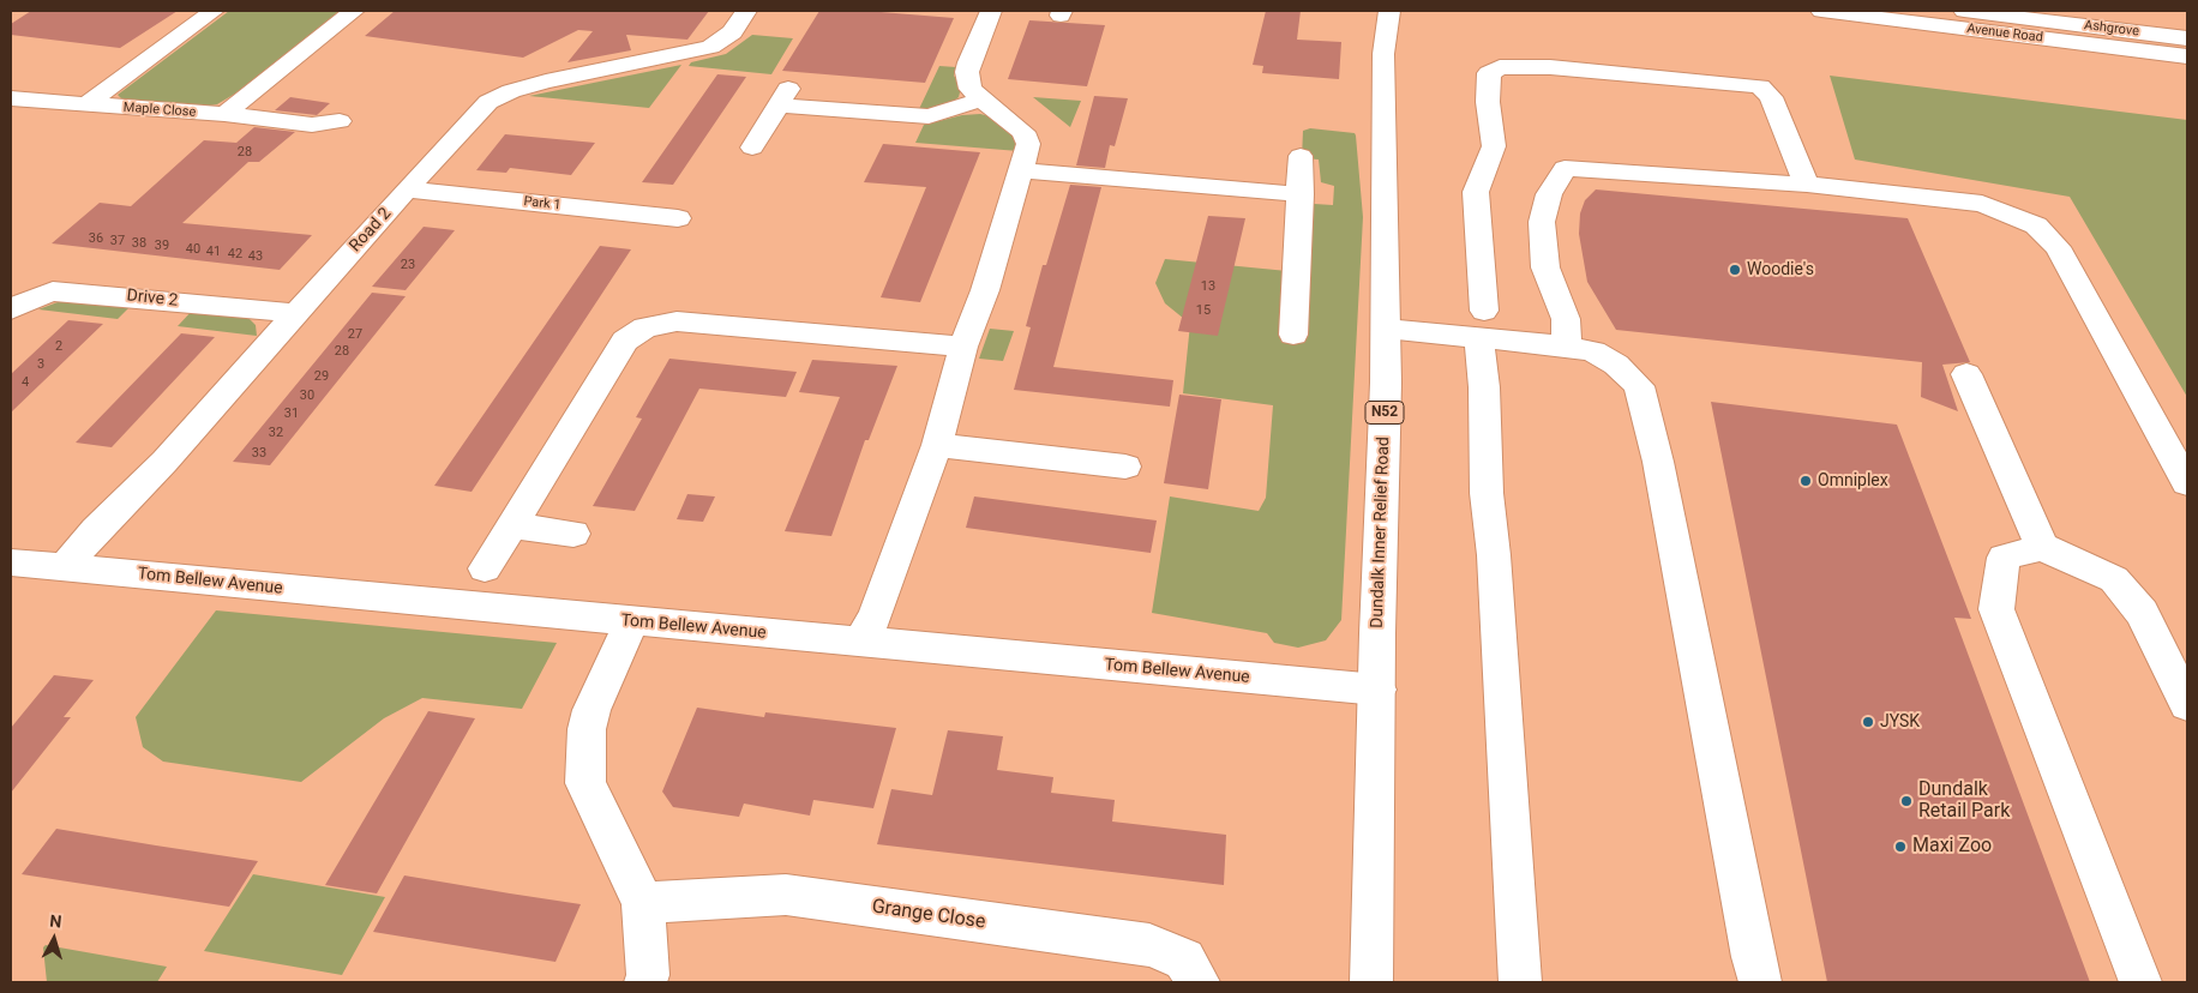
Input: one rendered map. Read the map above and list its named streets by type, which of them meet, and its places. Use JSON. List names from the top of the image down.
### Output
{
  "streets": {
    "street": [
      "Ashgrove",
      "Avenue Road",
      "Maple Close",
      "Park 1",
      "Road 2",
      "Drive 2",
      "N52",
      "Dundalk Inner Relief Road",
      "Tom Bellew Avenue",
      "Grange Close"
    ]
  },
  "crossings": [
    ["Ashgrove", "Avenue Road"],
    ["Park 1", "Road 2"],
    ["Road 2", "Drive 2"],
    ["Road 2", "Tom Bellew Avenue"],
    ["Dundalk Inner Relief Road", "Tom Bellew Avenue"]
  ],
  "places": [
    "Woodie's",
    "Omniplex",
    "JYSK",
    "Dundalk Retail Park",
    "Maxi Zoo"
  ],
  "house_numbers": [
    "28",
    "36",
    "37",
    "38",
    "39",
    "40",
    "41",
    "42",
    "43",
    "23",
    "13",
    "15",
    "27",
    "2",
    "28",
    "3",
    "29",
    "4",
    "30",
    "31",
    "32",
    "33"
  ],
  "north": "top"
}
